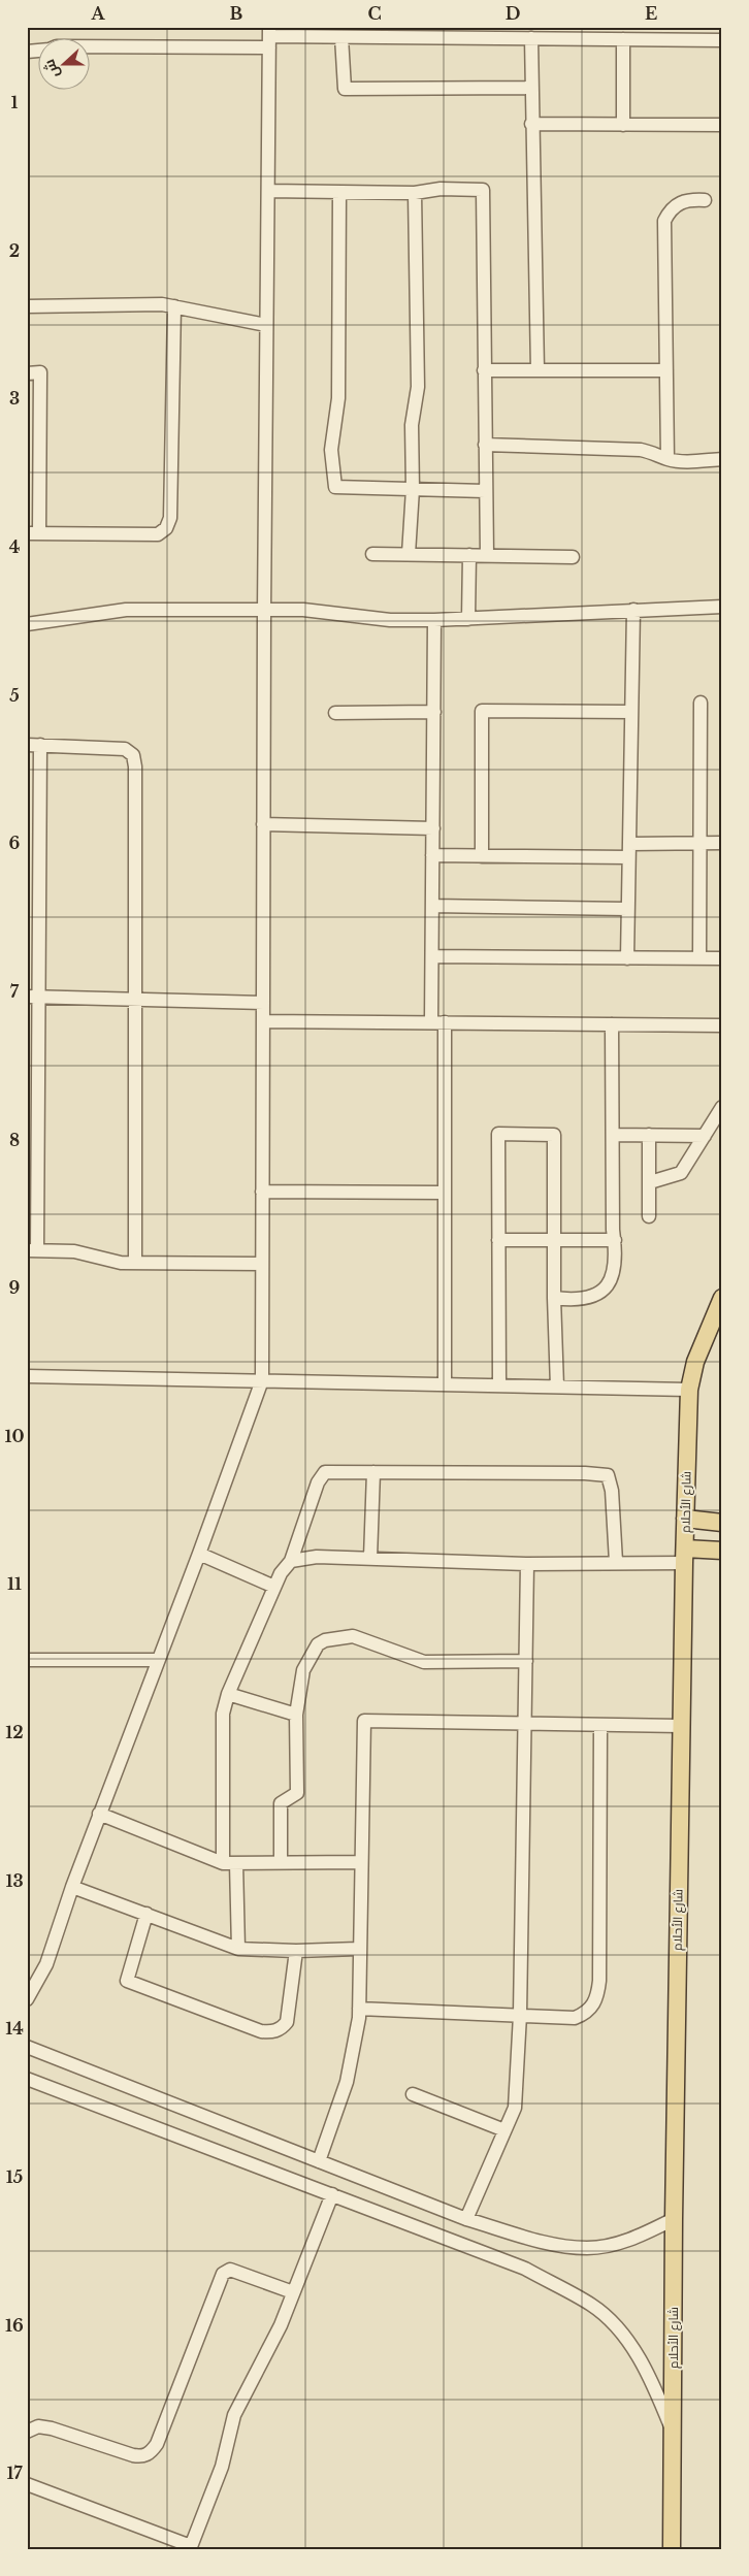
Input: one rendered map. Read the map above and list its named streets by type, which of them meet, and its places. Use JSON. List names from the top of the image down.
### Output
{
  "streets": {
    "main road": ["شارع الأحلام"]
  },
  "north": "left",
  "grid": {
    "columns": [
      "A",
      "B",
      "C",
      "D",
      "E"
    ],
    "rows": [
      "1",
      "2",
      "3",
      "4",
      "5",
      "6",
      "7",
      "8",
      "9",
      "10",
      "11",
      "12",
      "13",
      "14",
      "15",
      "16",
      "17"
    ]
  }
}
